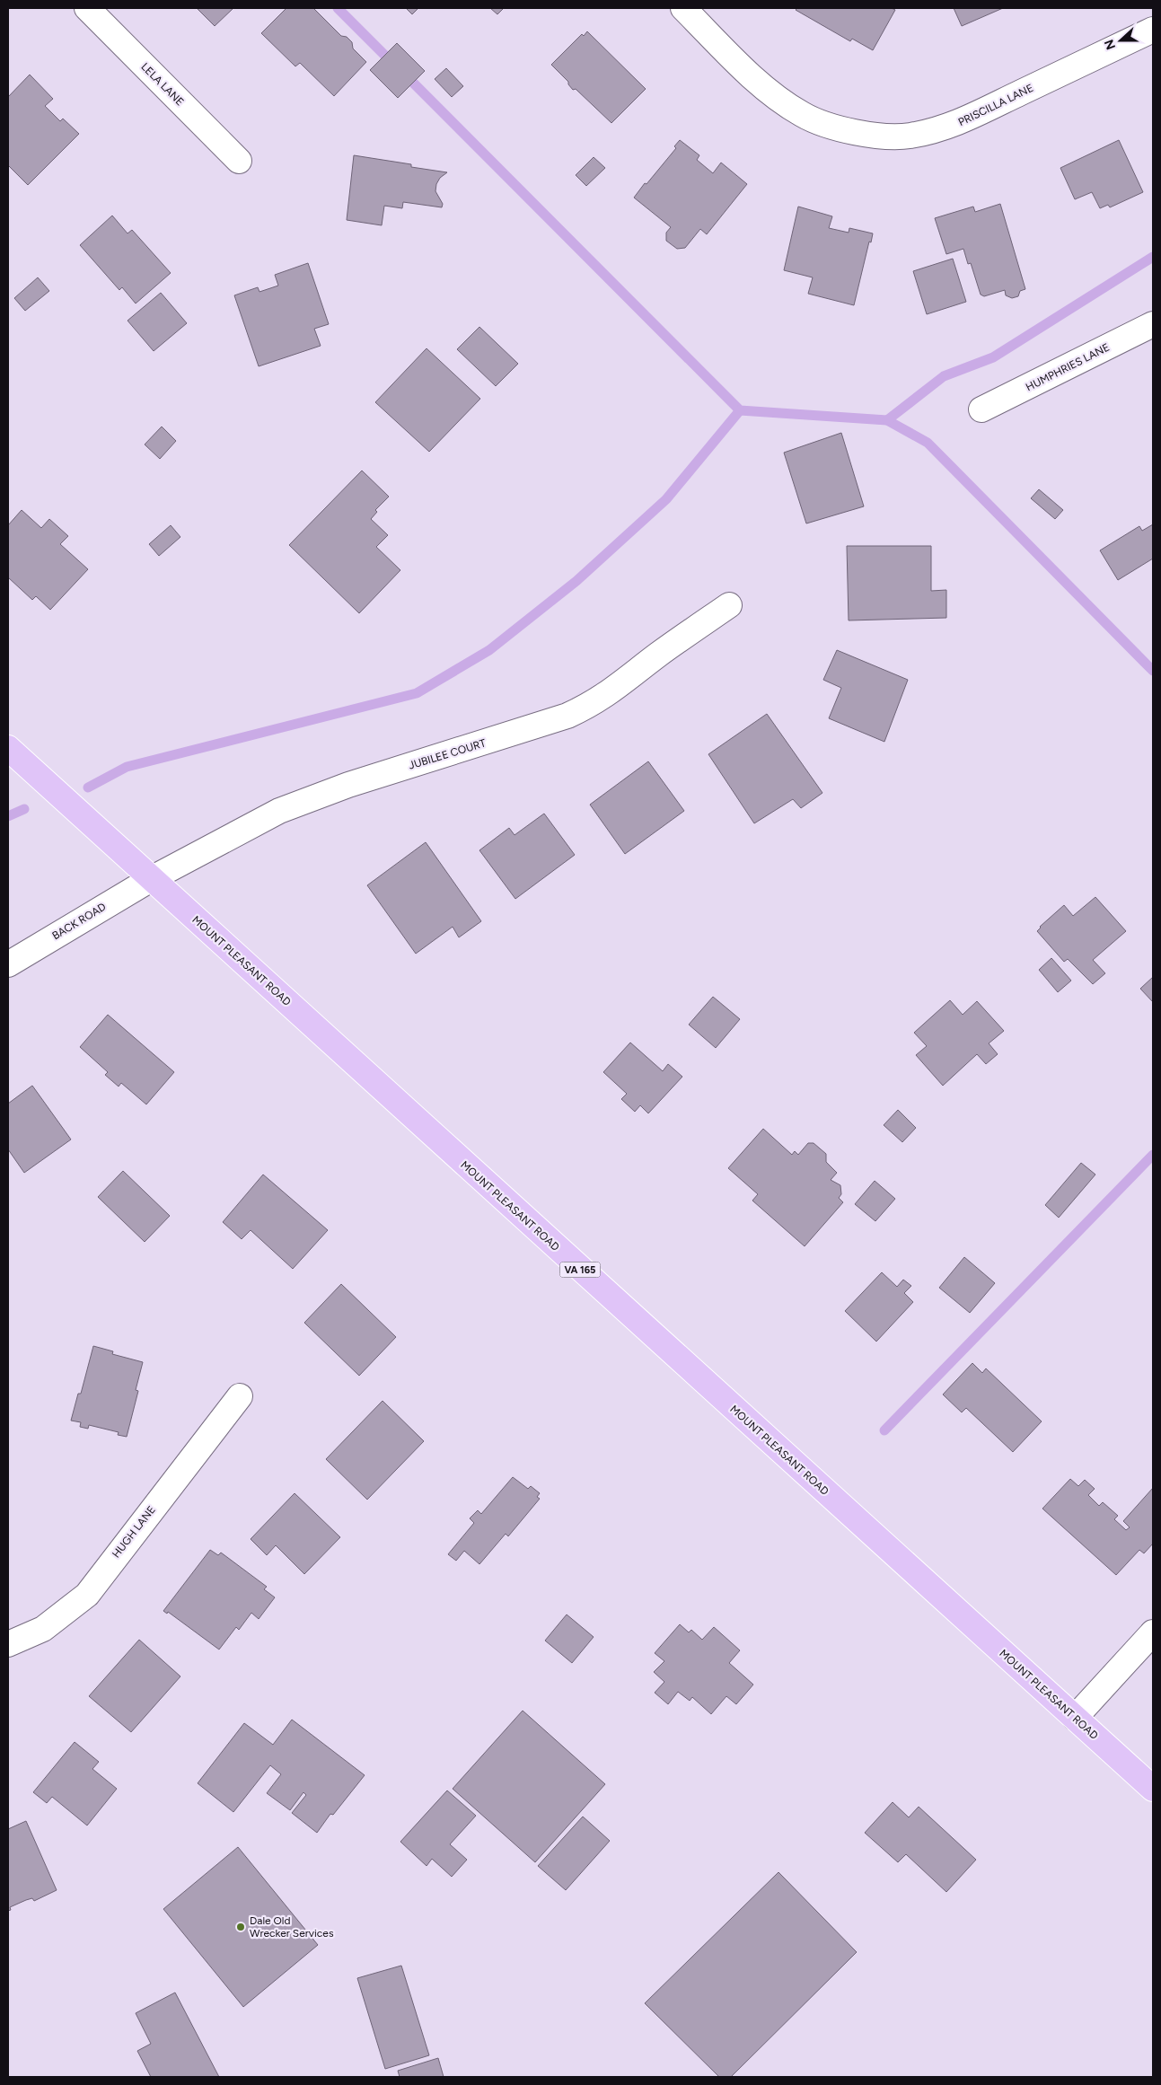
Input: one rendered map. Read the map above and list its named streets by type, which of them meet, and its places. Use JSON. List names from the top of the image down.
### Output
{
  "streets": {
    "highway": ["MOUNT PLEASANT ROAD", "VA 165"],
    "street": [
      "LELA LANE",
      "PRISCILLA LANE",
      "HUMPHRIES LANE",
      "JUBILEE COURT",
      "BACK ROAD",
      "HUGH LANE"
    ]
  },
  "crossings": [
    ["JUBILEE COURT", "BACK ROAD"],
    ["JUBILEE COURT", "MOUNT PLEASANT ROAD"],
    ["BACK ROAD", "MOUNT PLEASANT ROAD"]
  ],
  "places": ["Dale Old Wrecker Services"],
  "north": "left"
}
